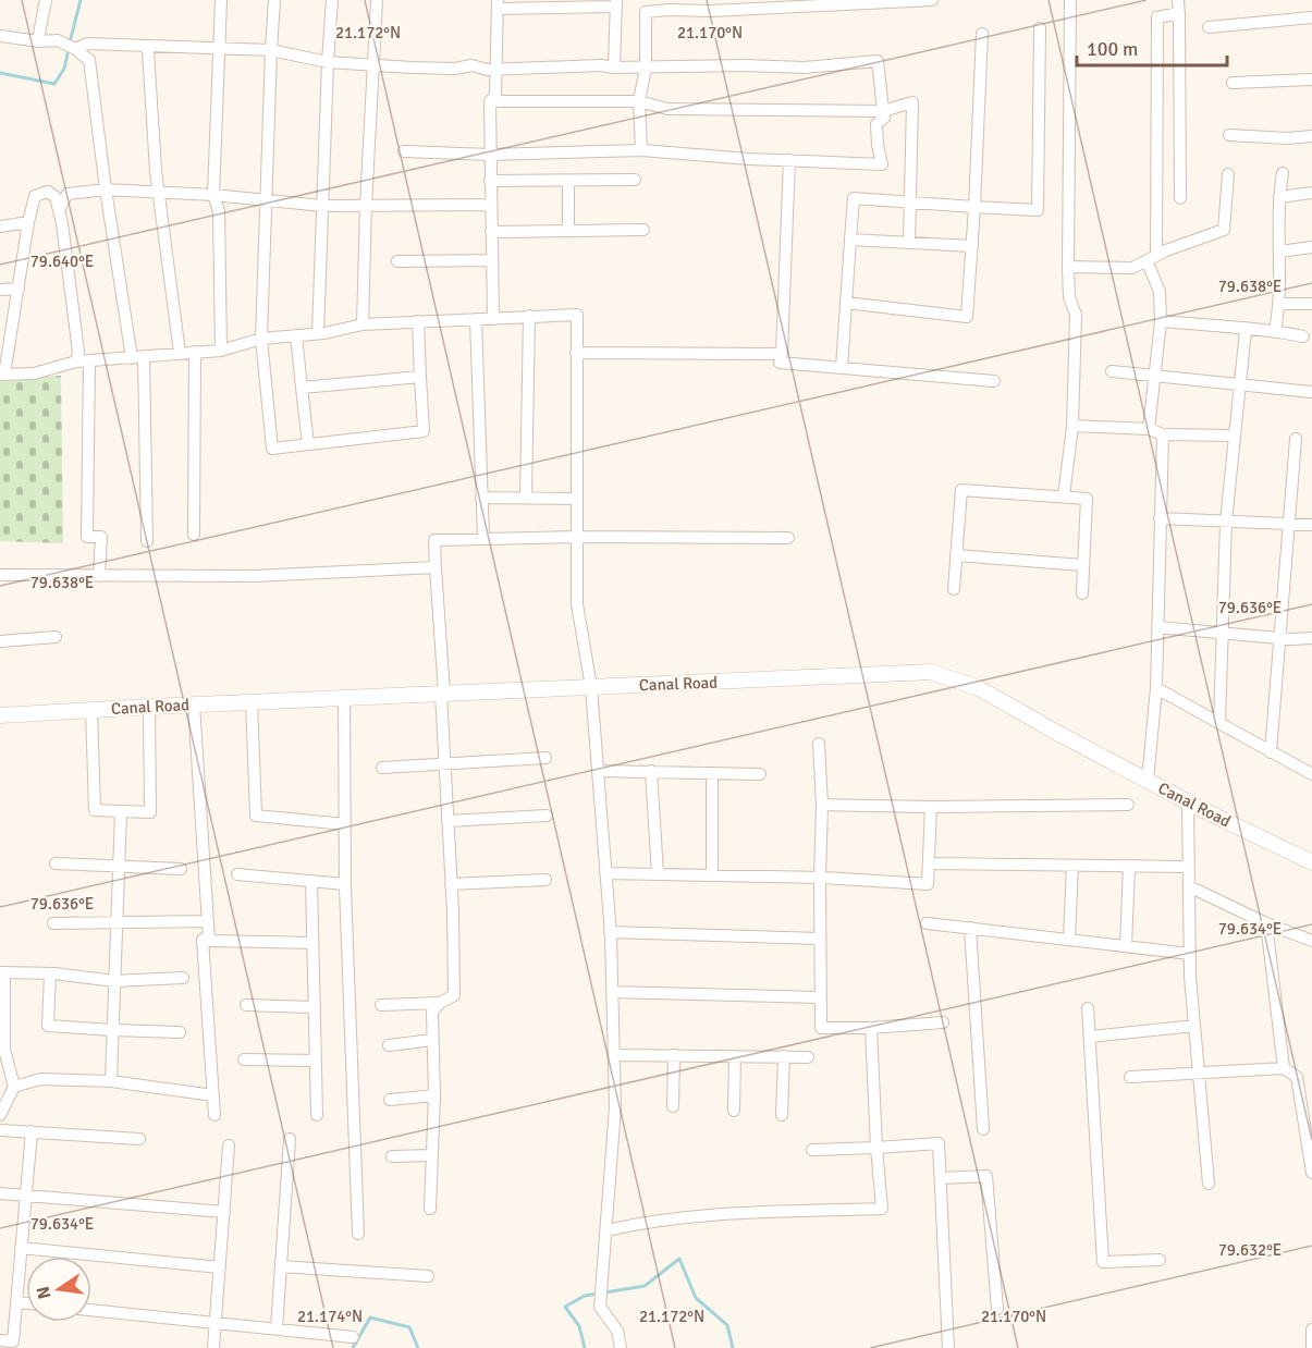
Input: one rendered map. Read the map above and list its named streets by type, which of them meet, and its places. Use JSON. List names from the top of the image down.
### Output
{
  "streets": {
    "street": ["Canal Road"]
  },
  "scale_bar": "100 m",
  "north": "left",
  "coordinates": [
    "21.172°N",
    "21.170°N",
    "79.640°E",
    "79.638°E",
    "79.636°E",
    "79.634°E",
    "79.632°E",
    "21.174°N"
  ]
}
